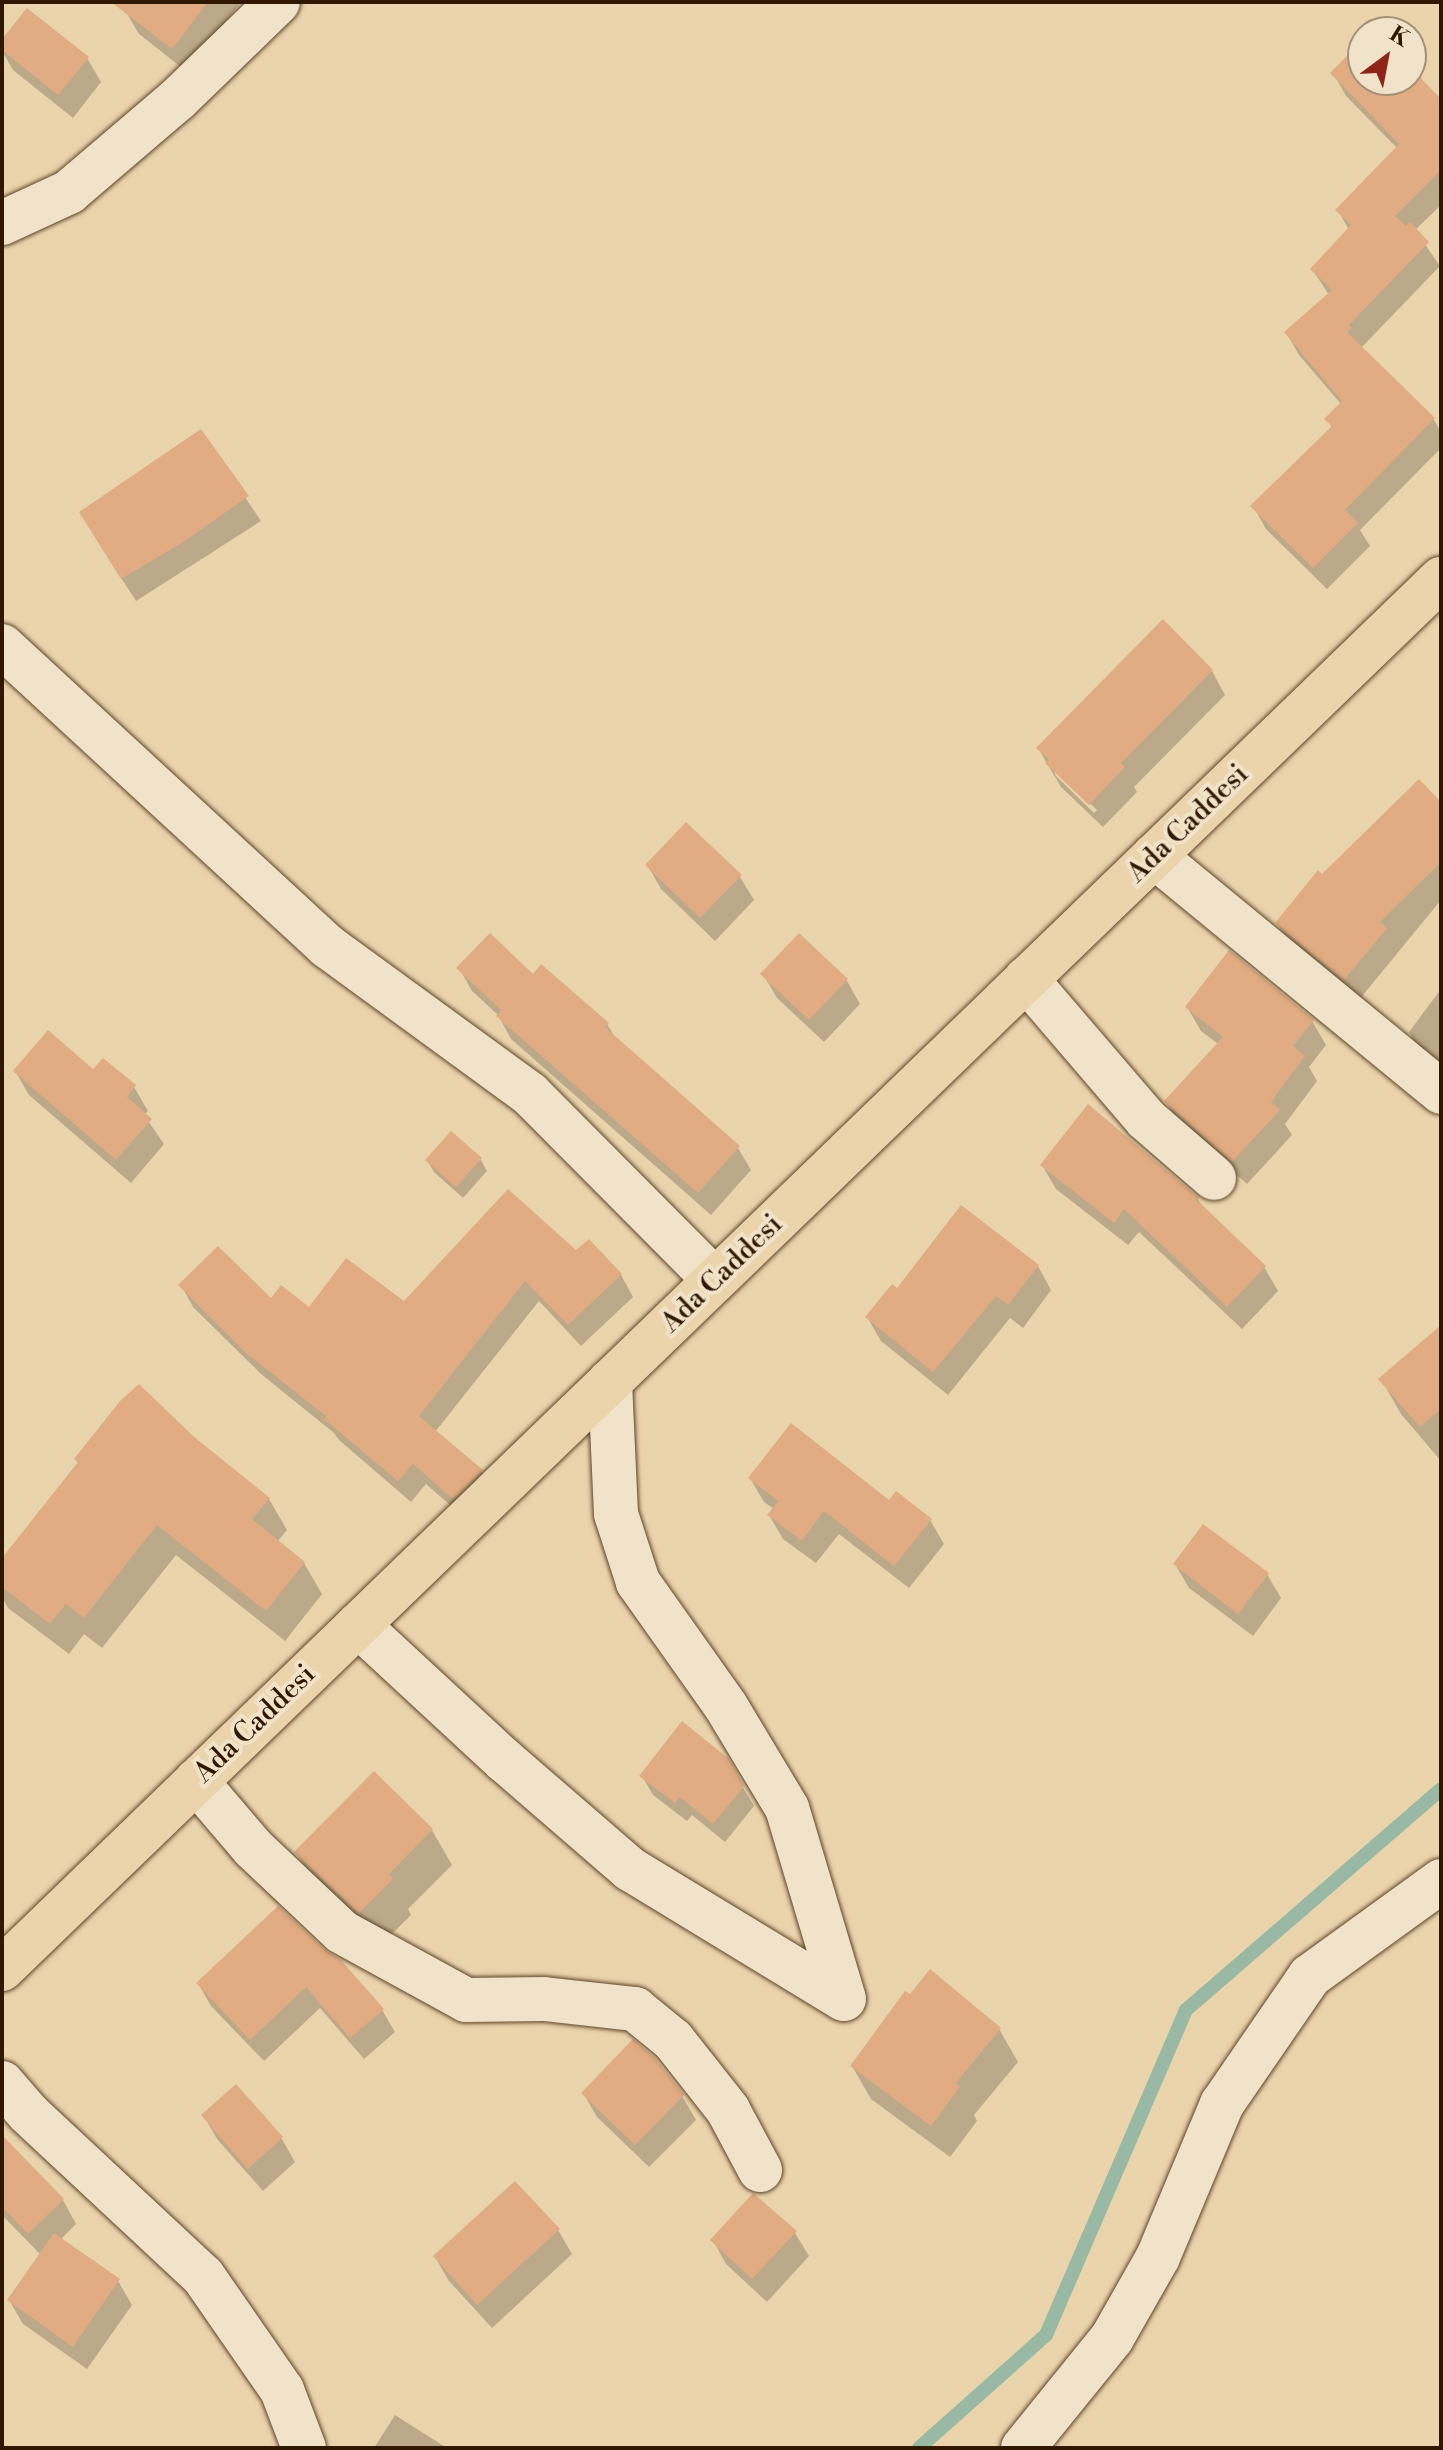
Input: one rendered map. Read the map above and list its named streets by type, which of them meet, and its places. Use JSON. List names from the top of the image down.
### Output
{
  "streets": {
    "main road": ["Ada Caddesi"]
  },
  "north": "top right"
}
